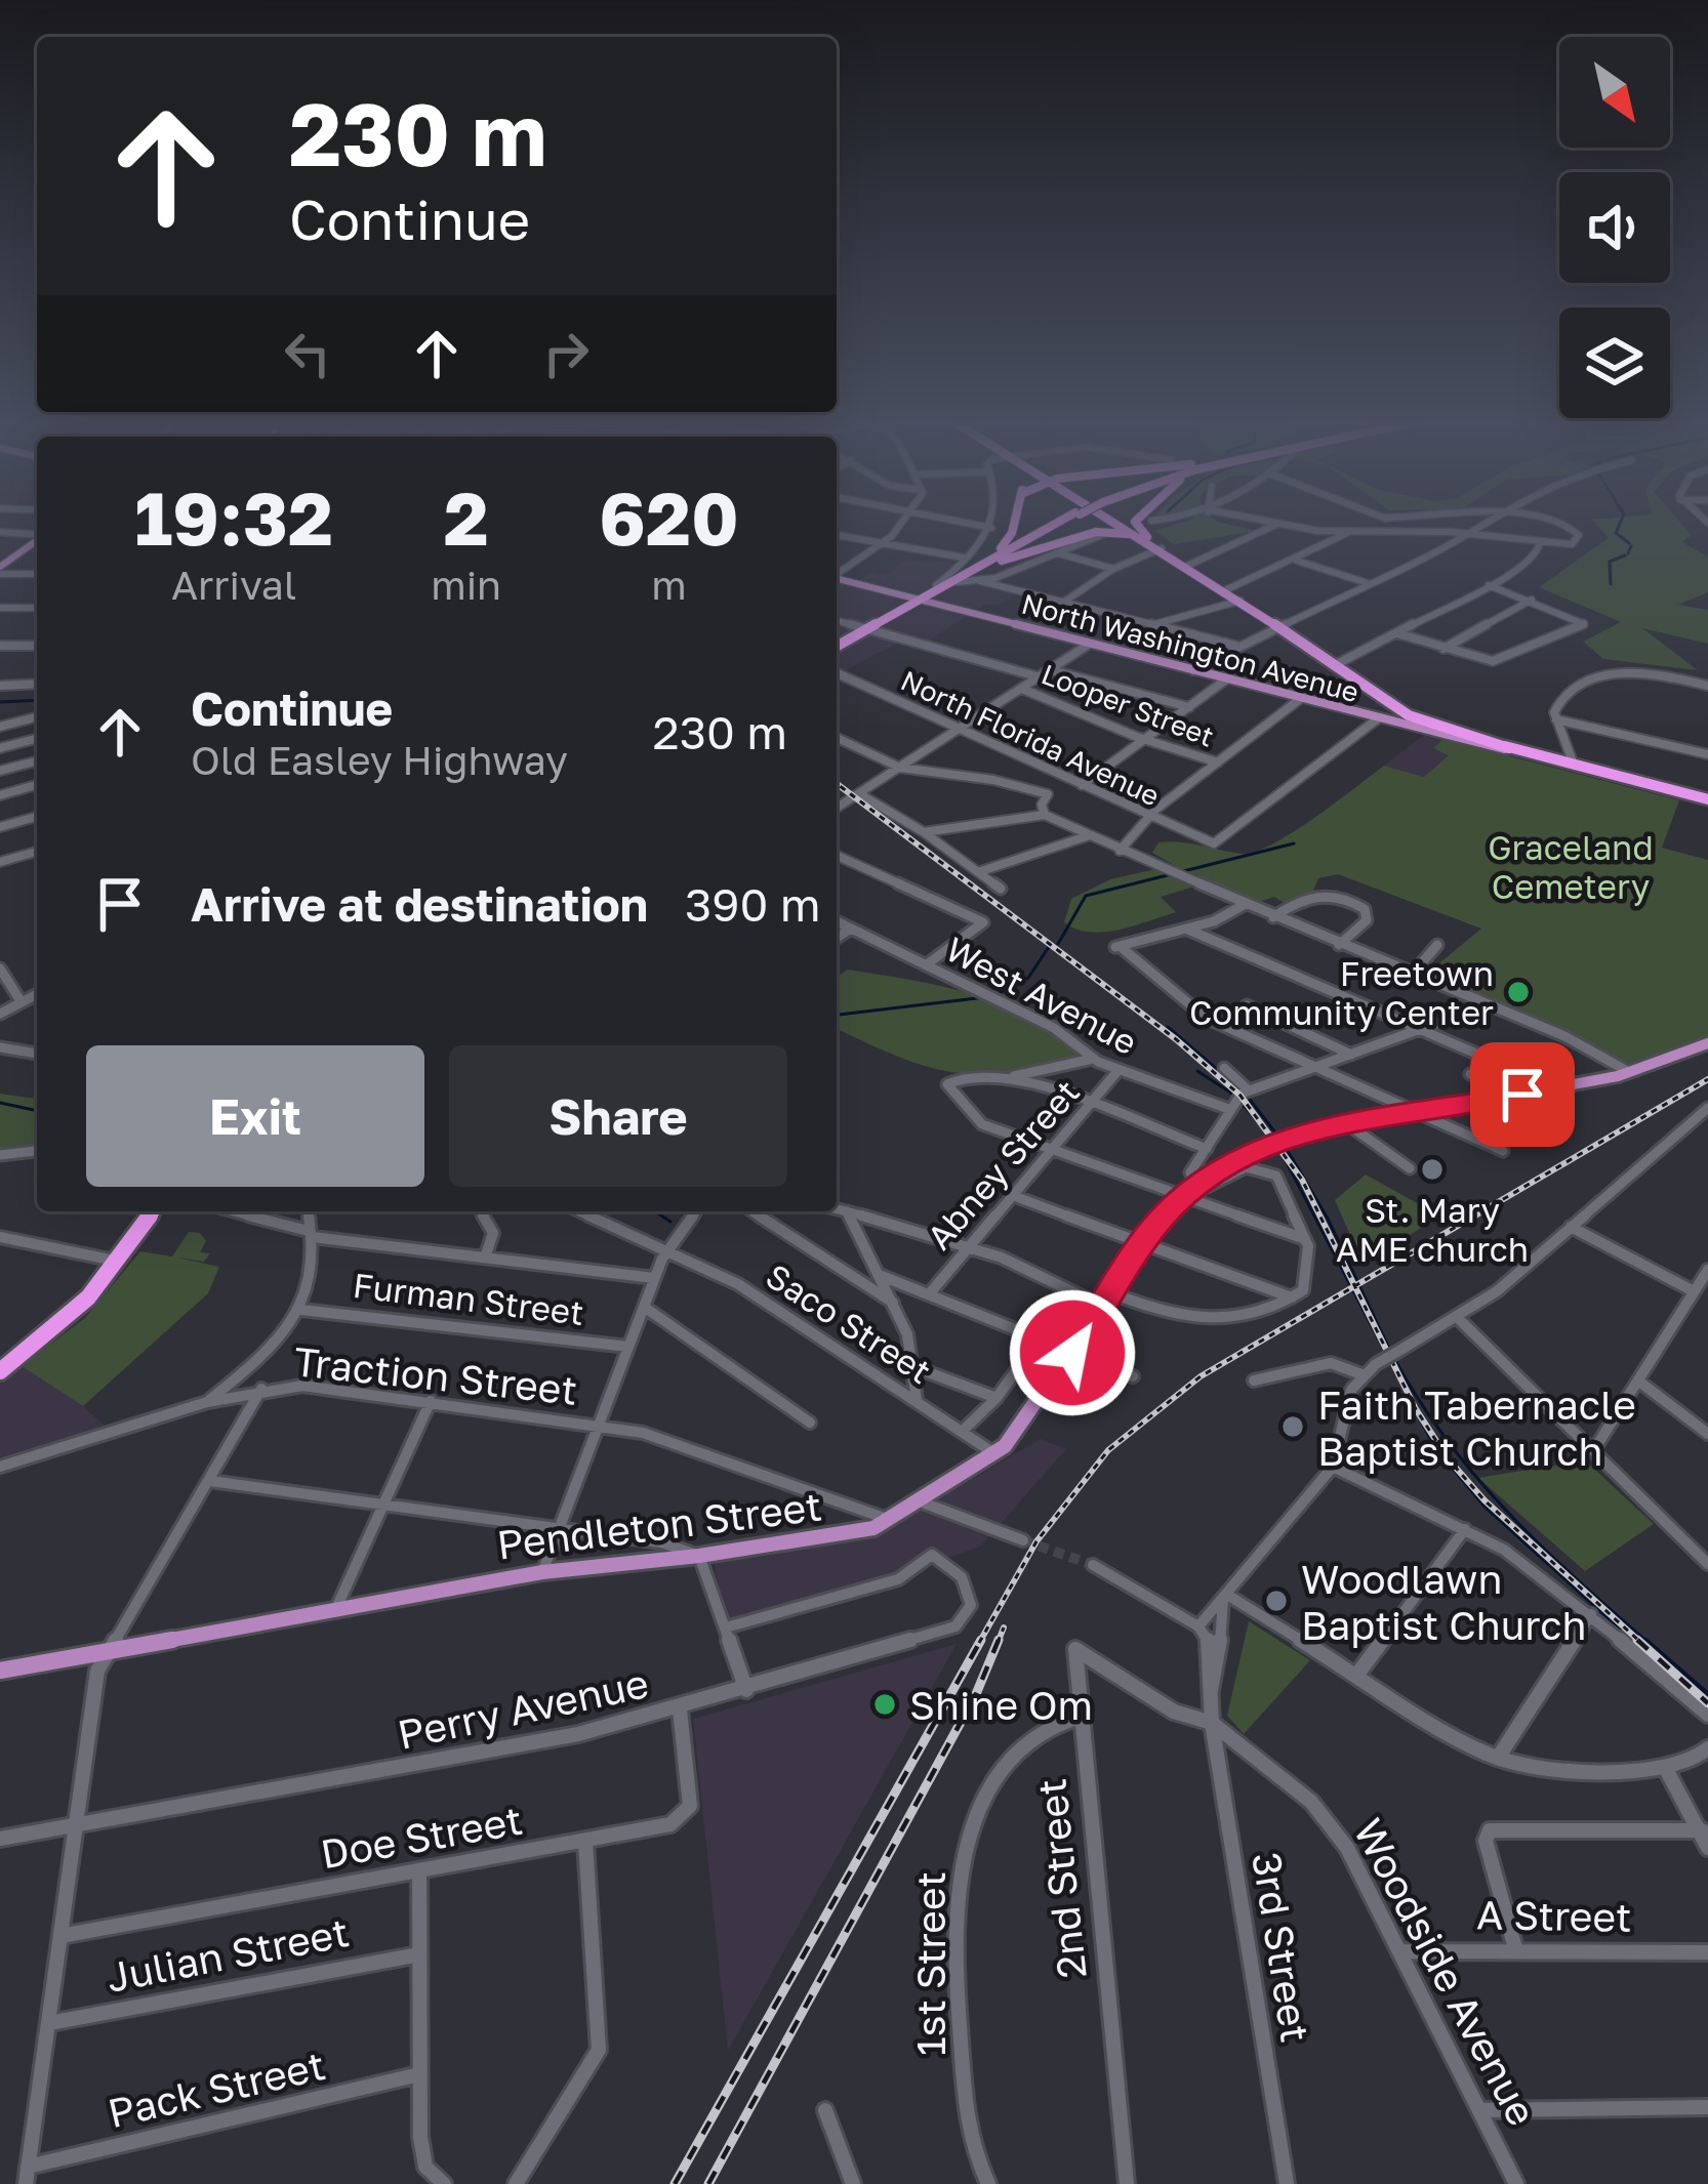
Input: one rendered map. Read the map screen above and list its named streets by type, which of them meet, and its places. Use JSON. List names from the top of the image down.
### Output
{
  "streets": {
    "main road": ["North Washington Avenue", "Pendleton Street"],
    "street": [
      "Looper Street",
      "North Florida Avenue",
      "West Avenue",
      "Abney Street",
      "Furman Street",
      "Saco Street",
      "Traction Street",
      "Perry Avenue",
      "Doe Street",
      "2nd Street",
      "A Street",
      "3rd Street",
      "Julian Street",
      "1st Street",
      "Woodside Avenue",
      "Pack Street"
    ]
  },
  "crossings": [
    ["North Washington Avenue", "North Florida Avenue"],
    ["West Avenue", "Abney Street"],
    ["Saco Street", "Pendleton Street"],
    ["Traction Street", "Pendleton Street"],
    ["Perry Avenue", "Doe Street"],
    ["2nd Street", "3rd Street"],
    ["2nd Street", "1st Street"],
    ["2nd Street", "Woodside Avenue"],
    ["A Street", "Woodside Avenue"],
    ["3rd Street", "Woodside Avenue"]
  ],
  "parks": ["Graceland Cemetery"],
  "places": [
    "Freetown Community Center",
    "St. Mary AME church",
    "Faith Tabernacle Baptist Church",
    "Woodlawn Baptist Church",
    "Shine Om"
  ],
  "north": "bottom right",
  "page": {
    "turn": ["230 m", "Continue"],
    "eta": [
      "19:32",
      "Arrival",
      "2",
      "min",
      "620",
      "m"
    ],
    "list": [
      {
        "name": "Continue",
        "note": "Old Easley Highway",
        "value": "230 m"
      },
      {
        "name": "Arrive at destination",
        "value": "390 m"
      }
    ],
    "buttons": ["Exit", "Share"]
  }
}
